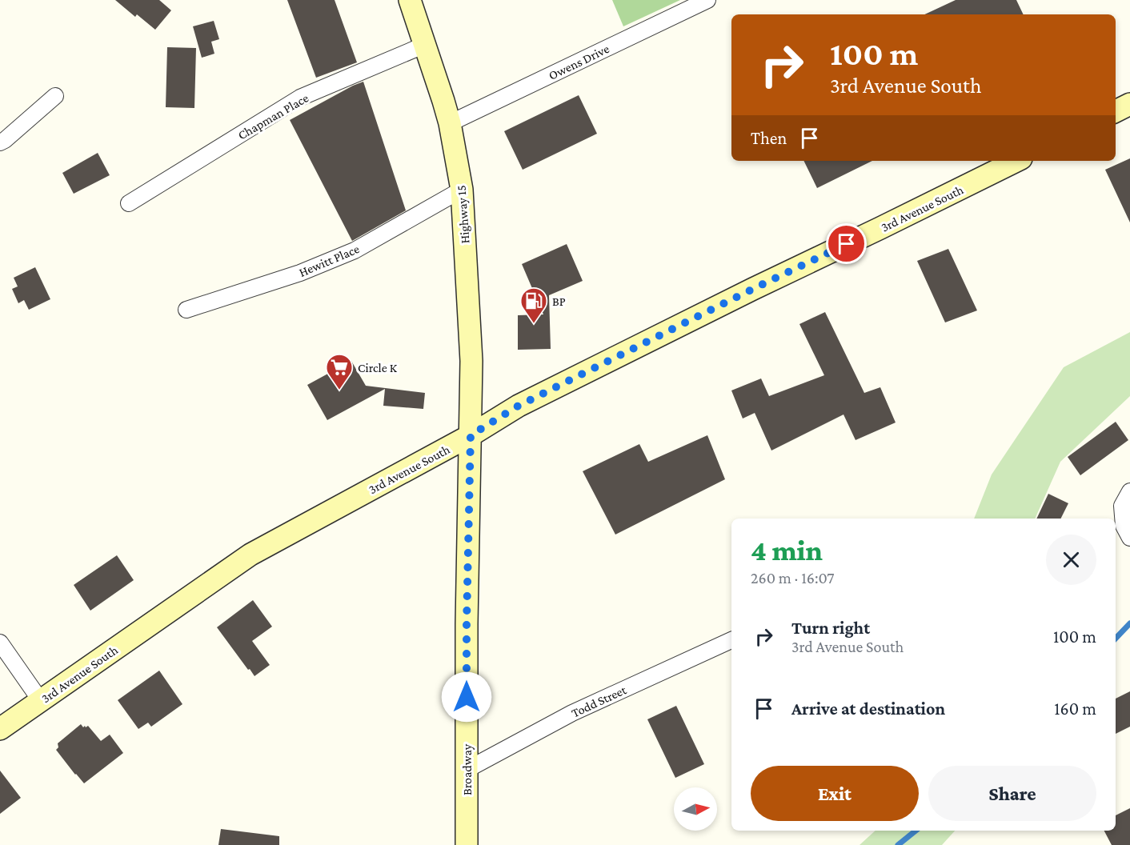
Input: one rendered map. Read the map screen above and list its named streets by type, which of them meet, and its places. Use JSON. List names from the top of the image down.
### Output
{
  "streets": {
    "main road": ["3rd Avenue South", "Highway 15", "Broadway"],
    "street": [
      "Owens Drive",
      "Chapman Place",
      "Hewitt Place",
      "Todd Street"
    ]
  },
  "crossings": [
    ["Owens Drive", "Highway 15"],
    ["Chapman Place", "Highway 15"],
    ["3rd Avenue South", "Highway 15"],
    ["3rd Avenue South", "Broadway"],
    ["Highway 15", "Hewitt Place"],
    ["Highway 15", "Broadway"],
    ["Todd Street", "Broadway"]
  ],
  "places": {
    "fuel station": ["BP"],
    "supermarket": ["Circle K"]
  },
  "north": "right",
  "page": {
    "turn": ["100 m", "3rd Avenue South"],
    "then": "Then",
    "heading": ["4 min", "260 m · 16:07"],
    "list": [
      {
        "name": "Turn right",
        "note": "3rd Avenue South",
        "value": "100 m"
      },
      {
        "name": "Arrive at destination",
        "value": "160 m"
      }
    ],
    "buttons": ["Exit", "Share"]
  }
}
